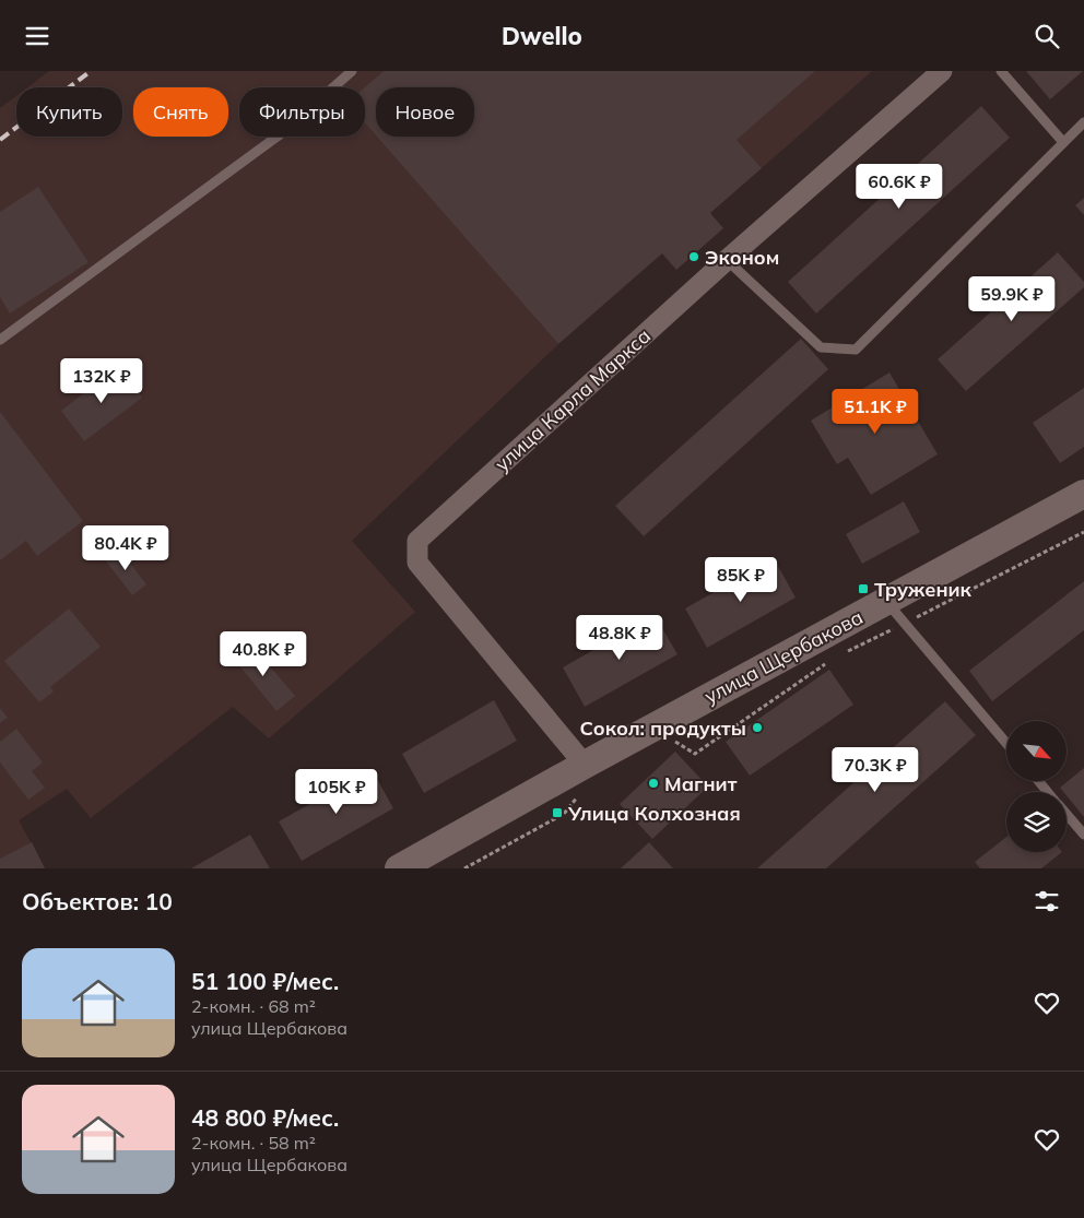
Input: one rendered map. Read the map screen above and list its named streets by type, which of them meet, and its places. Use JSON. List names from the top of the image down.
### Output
{
  "streets": {
    "main road": ["улица Щербакова"],
    "street": ["улица Карла Маркса"]
  },
  "crossings": [
    ["улица Карла Маркса", "улица Щербакова"]
  ],
  "places": {
    "other": ["Эконом", "Сокол: продукты", "Магнит"],
    "transit": ["Труженик", "Улица Колхозная"]
  },
  "north": "bottom right",
  "page": {
    "header": "Dwello",
    "chip": [
      "Купить",
      "Снять",
      "Фильтры",
      "Новое"
    ],
    "price": [
      "60.6K ₽",
      "59.9K ₽",
      "132K ₽",
      "51.1K ₽",
      "80.4K ₽",
      "85K ₽",
      "48.8K ₽",
      "40.8K ₽",
      "70.3K ₽",
      "105K ₽"
    ],
    "heading": "Объектов: 10",
    "list": [
      {
        "name": "51 100 ₽/мес.",
        "note": "2-комн. · 68 m² · улица Щербакова"
      },
      {
        "name": "48 800 ₽/мес.",
        "note": "2-комн. · 58 m² · улица Щербакова"
      }
    ]
  }
}
